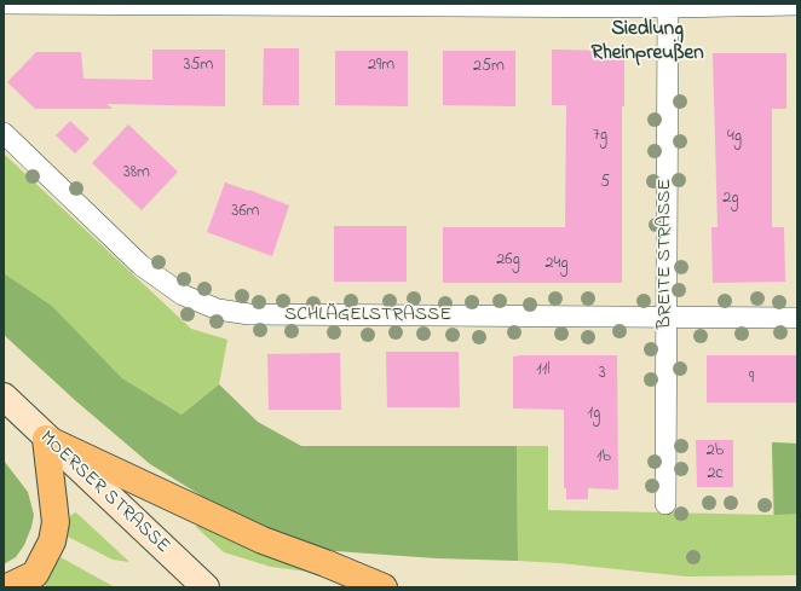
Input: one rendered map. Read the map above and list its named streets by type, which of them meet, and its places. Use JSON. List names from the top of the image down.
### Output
{
  "streets": {
    "main road": ["MOERSER STRASSE"],
    "street": ["BREITE STRASSE", "SCHLÄGELSTRASSE"]
  },
  "crossings": [
    ["BREITE STRASSE", "SCHLÄGELSTRASSE"]
  ],
  "districts": ["Siedlung Rheinpreußen"],
  "house_numbers": [
    "35m",
    "29m",
    "25m",
    "7g",
    "4g",
    "38m",
    "5",
    "2g",
    "36m",
    "26g",
    "24g",
    "11l",
    "3",
    "9",
    "1g",
    "2b",
    "1b",
    "2c"
  ]
}
